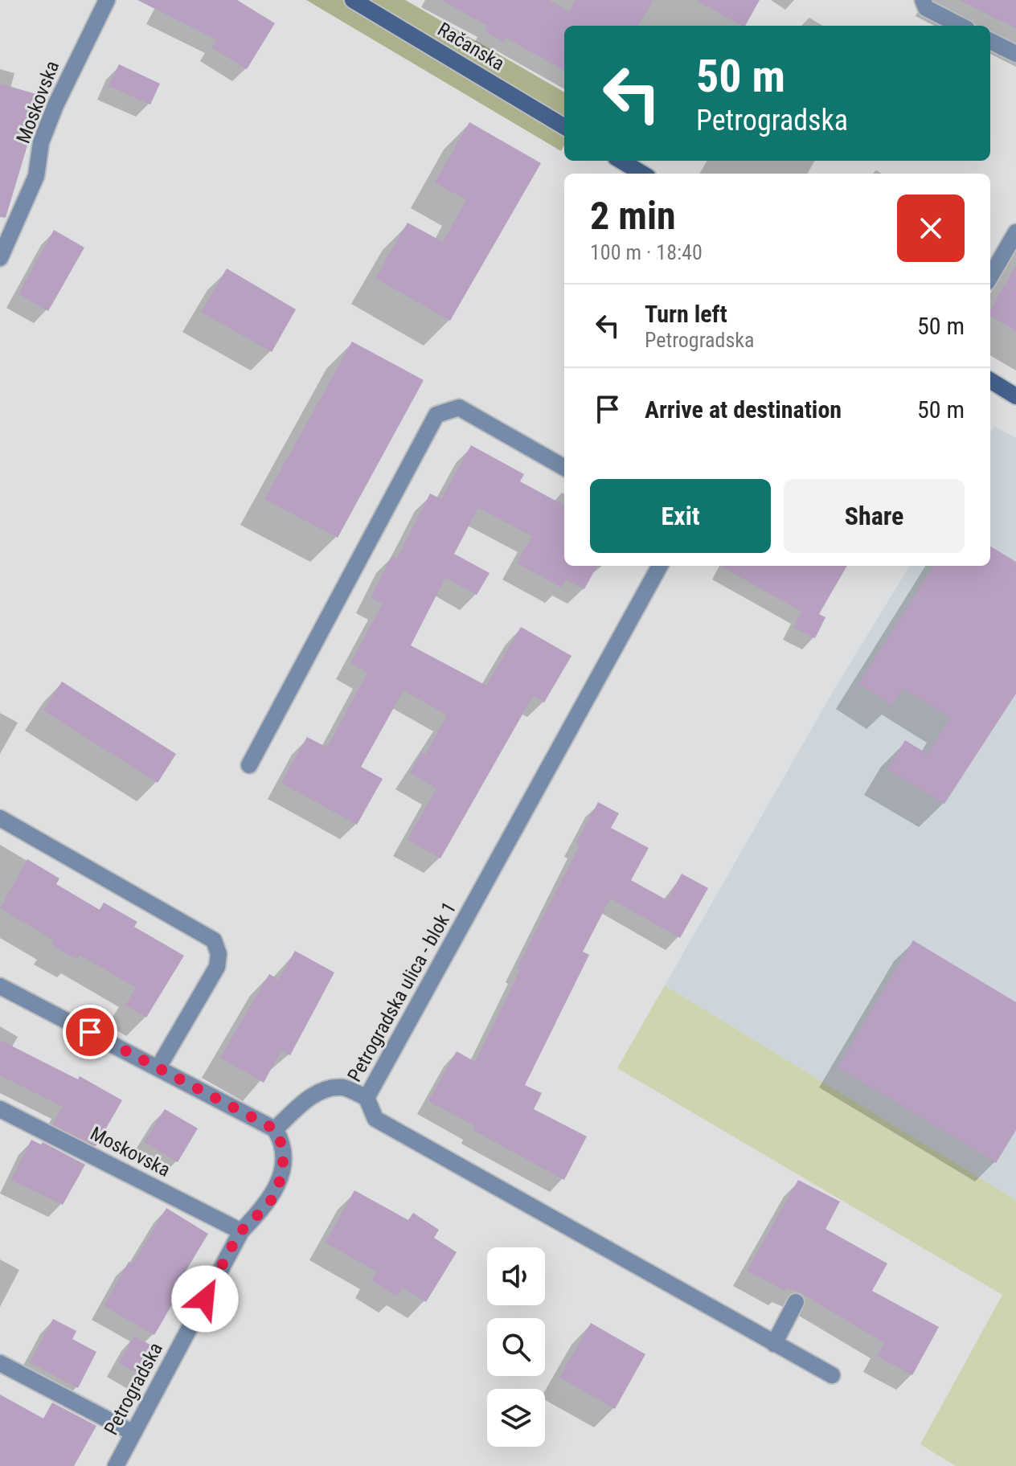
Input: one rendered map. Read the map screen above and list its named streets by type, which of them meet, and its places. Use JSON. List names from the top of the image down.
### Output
{
  "streets": {
    "main road": ["Račanska"],
    "street": ["Moskovska", "Petrogradska ulica - blok 1", "Petrogradska"]
  },
  "crossings": [
    ["Moskovska", "Petrogradska"]
  ],
  "page": {
    "turn": ["50 m", "Petrogradska"],
    "heading": ["2 min", "100 m · 18:40"],
    "list": [
      {
        "name": "Turn left",
        "note": "Petrogradska",
        "value": "50 m"
      },
      {
        "name": "Arrive at destination",
        "value": "50 m"
      }
    ],
    "buttons": ["Exit", "Share"]
  }
}
